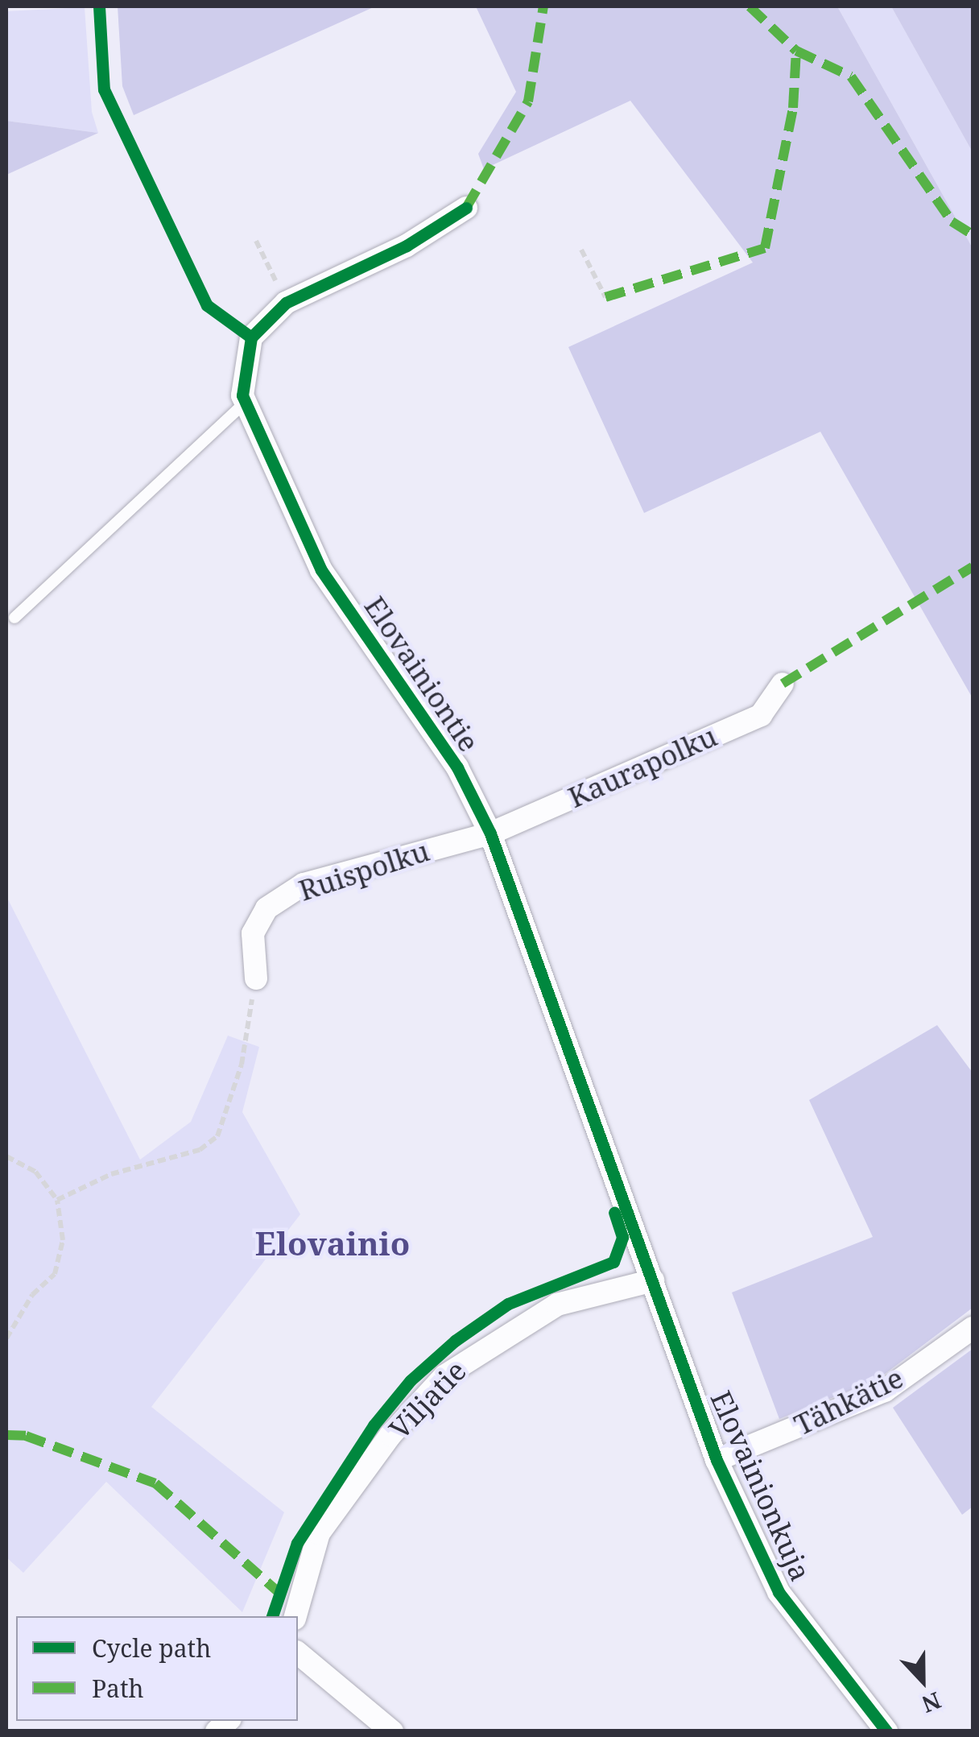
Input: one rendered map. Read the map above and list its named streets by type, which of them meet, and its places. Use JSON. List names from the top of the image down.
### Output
{
  "streets": {
    "street": [
      "Elovainiontie",
      "Kaurapolku",
      "Ruispolku",
      "Viljatie",
      "Tähkätie",
      "Elovainionkuja"
    ]
  },
  "crossings": [
    ["Elovainiontie", "Kaurapolku"],
    ["Elovainiontie", "Ruispolku"],
    ["Elovainiontie", "Viljatie"],
    ["Elovainiontie", "Elovainionkuja"],
    ["Kaurapolku", "Ruispolku"],
    ["Viljatie", "Elovainionkuja"],
    ["Tähkätie", "Elovainionkuja"]
  ],
  "districts": ["Elovainio"],
  "legend": ["Cycle path", "Path"],
  "north": "bottom"
}
